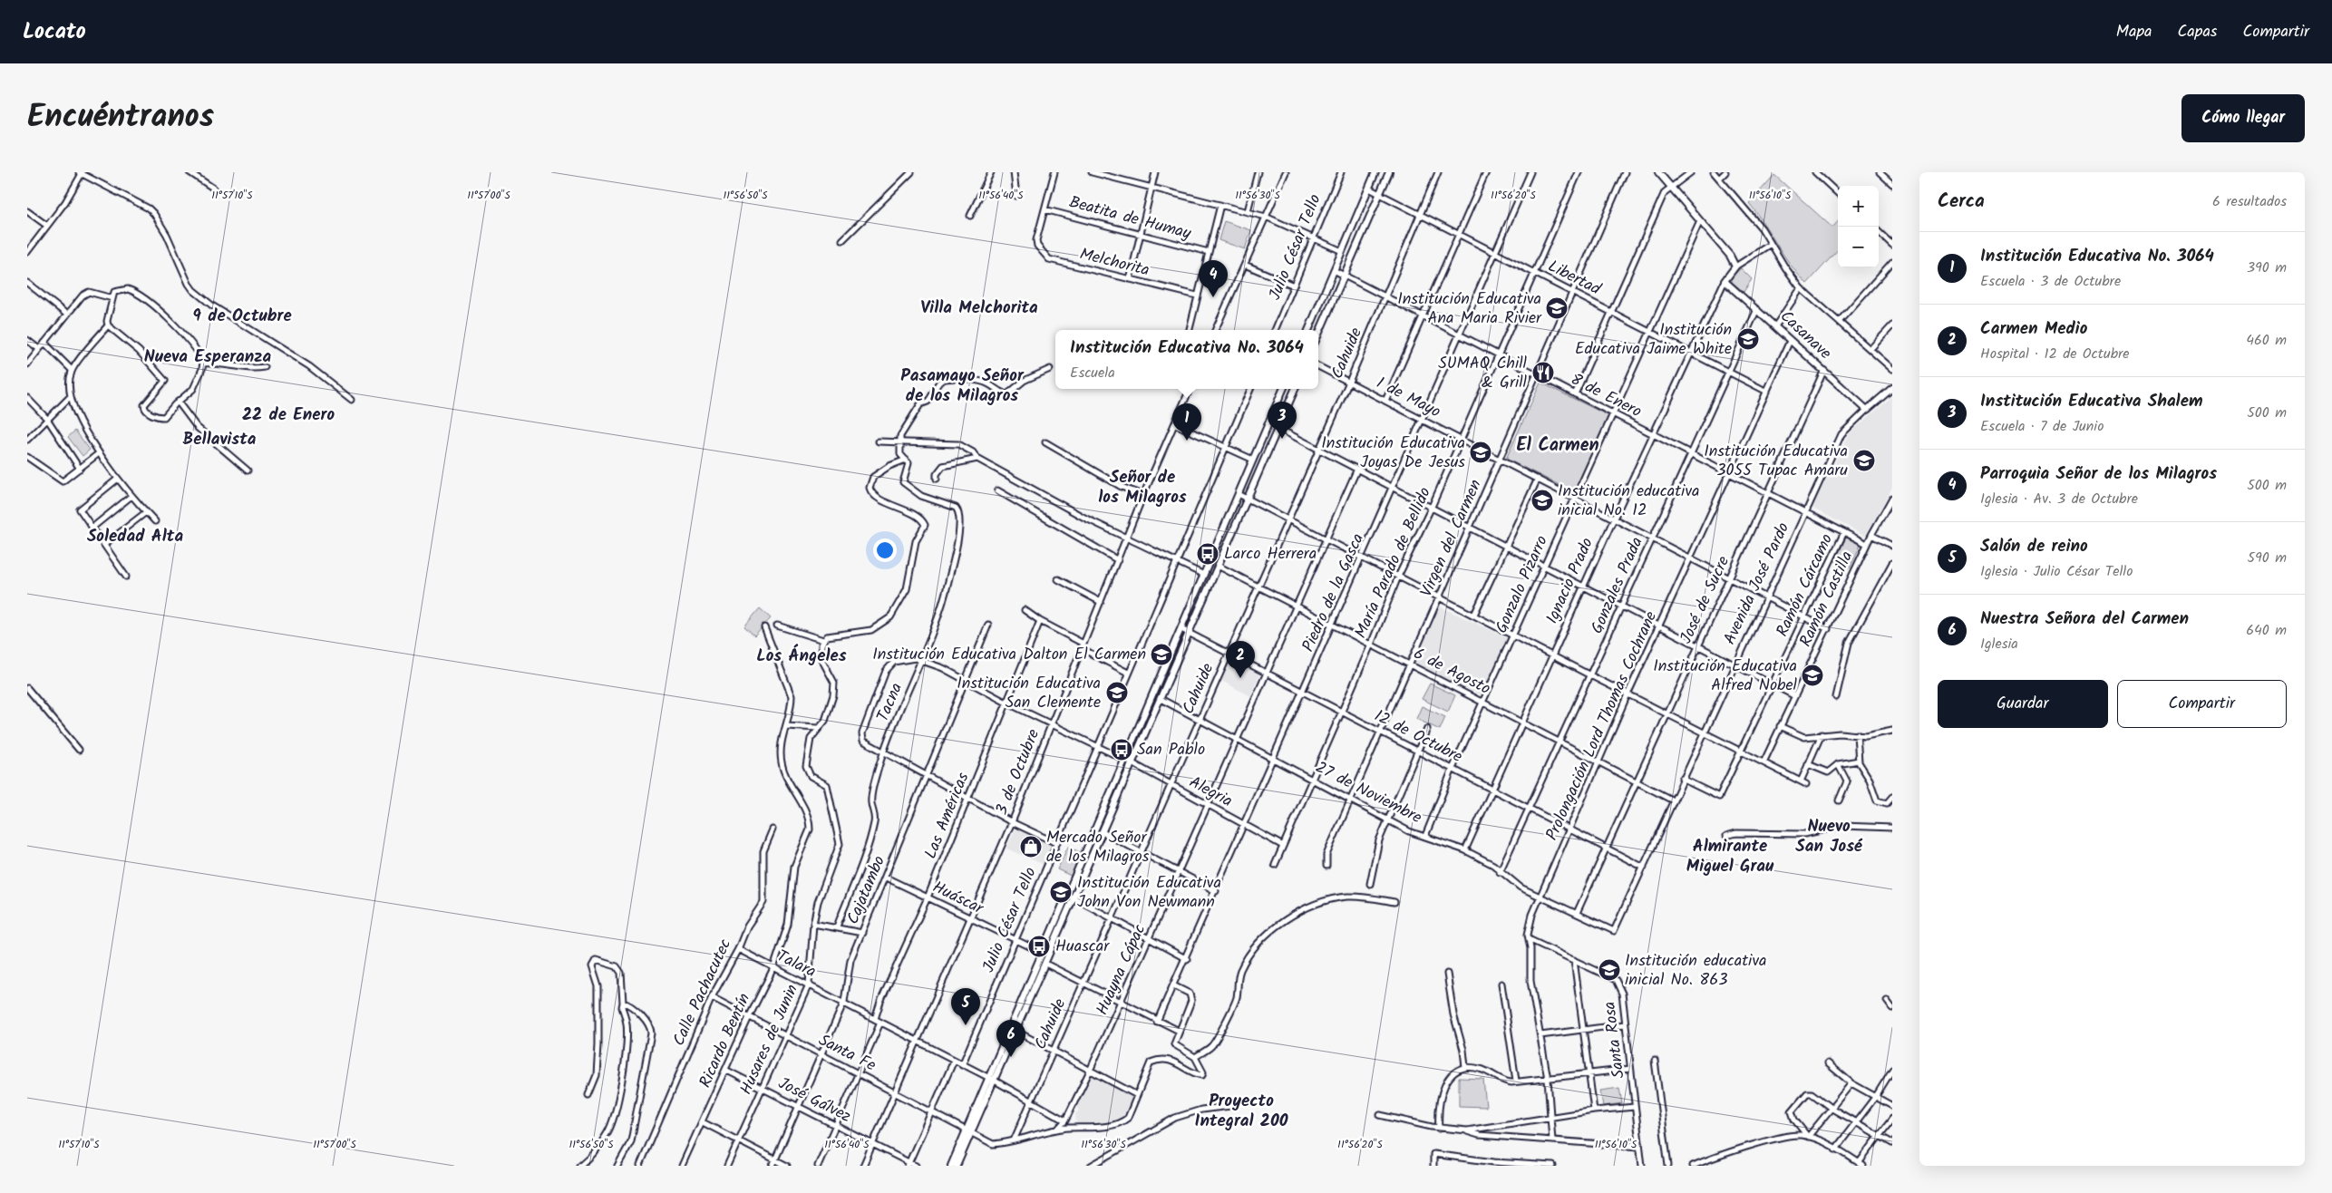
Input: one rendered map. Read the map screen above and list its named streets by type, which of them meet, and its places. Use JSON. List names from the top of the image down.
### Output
{
  "streets": {
    "street": [
      "Beatita de Humay",
      "Julio César Tello",
      "Melchorita",
      "Libertad",
      "Casanave",
      "Cahuide",
      "8 de Enero",
      "1 de Mayo",
      "Virgen del Carmen",
      "María Parado de Bellido",
      "Ignacio Prado",
      "Avenida José Pardo",
      "Gonzalo Pizarro",
      "Gonzales Prada",
      "Ramón Cárcamo",
      "Piedro de la Gasca",
      "Ramón Castilla",
      "José de Sucre",
      "6 de Agosto",
      "Tacna",
      "Prolongación Lord Thomas Cochrane",
      "12 de Octubre",
      "3 de Octubre",
      "Alegria",
      "27 de Noviembre",
      "Las Américas",
      "Cajatambo",
      "Huáscar",
      "Talara",
      "Huayna Cápac",
      "Calle Pachacutec",
      "Husares de Junin",
      "Santa Rosa",
      "Ricardo Bentín",
      "Santa Fe",
      "José Gálvez"
    ]
  },
  "crossings": [
    ["Beatita de Humay", "Melchorita"],
    ["Julio César Tello", "Huáscar"],
    ["Julio César Tello", "Talara"],
    ["Libertad", "Cahuide"],
    ["Libertad", "Virgen del Carmen"],
    ["Libertad", "María Parado de Bellido"],
    ["Libertad", "Ignacio Prado"],
    ["Libertad", "Gonzalo Pizarro"],
    ["Libertad", "Gonzales Prada"],
    ["Libertad", "Piedro de la Gasca"],
    ["Libertad", "Prolongación Lord Thomas Cochrane"],
    ["Casanave", "Ignacio Prado"],
    ["Casanave", "Avenida José Pardo"],
    ["Casanave", "Gonzales Prada"],
    ["Casanave", "José de Sucre"],
    ["Casanave", "Prolongación Lord Thomas Cochrane"],
    ["Cahuide", "8 de Enero"],
    ["Cahuide", "1 de Mayo"],
    ["Cahuide", "6 de Agosto"],
    ["Cahuide", "12 de Octubre"],
    ["Cahuide", "Alegria"],
    ["Cahuide", "27 de Noviembre"],
    ["Cahuide", "Talara"],
    ["Cahuide", "Santa Fe"],
    ["8 de Enero", "Virgen del Carmen"],
    ["8 de Enero", "María Parado de Bellido"],
    ["8 de Enero", "Ignacio Prado"],
    ["8 de Enero", "Avenida José Pardo"],
    ["8 de Enero", "Gonzalo Pizarro"],
    ["8 de Enero", "Gonzales Prada"],
    ["8 de Enero", "Ramón Cárcamo"],
    ["8 de Enero", "Piedro de la Gasca"],
    ["8 de Enero", "Ramón Castilla"],
    ["8 de Enero", "José de Sucre"],
    ["8 de Enero", "Prolongación Lord Thomas Cochrane"],
    ["1 de Mayo", "Virgen del Carmen"],
    ["1 de Mayo", "María Parado de Bellido"],
    ["1 de Mayo", "Ignacio Prado"],
    ["1 de Mayo", "Avenida José Pardo"],
    ["1 de Mayo", "Gonzalo Pizarro"],
    ["1 de Mayo", "Gonzales Prada"],
    ["1 de Mayo", "Ramón Cárcamo"],
    ["1 de Mayo", "Piedro de la Gasca"],
    ["1 de Mayo", "Ramón Castilla"],
    ["1 de Mayo", "José de Sucre"],
    ["1 de Mayo", "Prolongación Lord Thomas Cochrane"],
    ["Virgen del Carmen", "6 de Agosto"],
    ["Virgen del Carmen", "12 de Octubre"],
    ["Virgen del Carmen", "27 de Noviembre"],
    ["María Parado de Bellido", "6 de Agosto"],
    ["María Parado de Bellido", "12 de Octubre"],
    ["María Parado de Bellido", "Alegria"],
    ["María Parado de Bellido", "27 de Noviembre"],
    ["Ignacio Prado", "6 de Agosto"],
    ["Ignacio Prado", "12 de Octubre"],
    ["Ignacio Prado", "27 de Noviembre"],
    ["Avenida José Pardo", "Ramón Cárcamo"],
    ["Avenida José Pardo", "6 de Agosto"],
    ["Avenida José Pardo", "12 de Octubre"],
    ["Avenida José Pardo", "27 de Noviembre"],
    ["Gonzalo Pizarro", "6 de Agosto"],
    ["Gonzalo Pizarro", "12 de Octubre"],
    ["Gonzalo Pizarro", "27 de Noviembre"],
    ["Gonzales Prada", "6 de Agosto"],
    ["Gonzales Prada", "12 de Octubre"],
    ["Gonzales Prada", "27 de Noviembre"],
    ["Piedro de la Gasca", "6 de Agosto"],
    ["Piedro de la Gasca", "12 de Octubre"],
    ["Piedro de la Gasca", "Alegria"],
    ["Piedro de la Gasca", "27 de Noviembre"],
    ["José de Sucre", "6 de Agosto"],
    ["José de Sucre", "12 de Octubre"],
    ["José de Sucre", "27 de Noviembre"],
    ["6 de Agosto", "Prolongación Lord Thomas Cochrane"],
    ["6 de Agosto", "Huayna Cápac"],
    ["Prolongación Lord Thomas Cochrane", "12 de Octubre"],
    ["Prolongación Lord Thomas Cochrane", "27 de Noviembre"],
    ["Prolongación Lord Thomas Cochrane", "Santa Rosa"],
    ["12 de Octubre", "Huayna Cápac"],
    ["3 de Octubre", "Huáscar"],
    ["3 de Octubre", "Talara"],
    ["3 de Octubre", "Santa Fe"],
    ["3 de Octubre", "José Gálvez"],
    ["Alegria", "Huayna Cápac"],
    ["27 de Noviembre", "Huayna Cápac"],
    ["Las Américas", "Huáscar"],
    ["Las Américas", "Talara"],
    ["Cajatambo", "Huáscar"],
    ["Cajatambo", "Talara"],
    ["Cajatambo", "Santa Fe"],
    ["Cajatambo", "José Gálvez"],
    ["Talara", "Huayna Cápac"],
    ["Talara", "Calle Pachacutec"],
    ["Talara", "Husares de Junin"],
    ["Talara", "Ricardo Bentín"],
    ["Huayna Cápac", "Santa Fe"],
    ["Calle Pachacutec", "Santa Fe"],
    ["Husares de Junin", "Santa Fe"],
    ["Husares de Junin", "José Gálvez"],
    ["Ricardo Bentín", "Santa Fe"],
    ["Ricardo Bentín", "José Gálvez"]
  ],
  "districts": [
    "Villa Melchorita",
    "9 de Octubre",
    "Nueva Esperanza",
    "Pasamayo Señor de los Milagros",
    "22 de Enero",
    "Bellavista",
    "El Carmen",
    "Señor de los Milagros",
    "Soledad Alta",
    "Los Ángeles",
    "Nuevo San José",
    "Almirante Miguel Grau",
    "Proyecto Integral 200"
  ],
  "places": {
    "school or university": [
      "Institución Educativa Ana Maria Rivier",
      "Institución Educativa Jaime White",
      "Institución Educativa Joyas De Jesus",
      "Institución Educativa 3055 Tupac Amaru",
      "Institución educativa inicial No. 12",
      "Institución Educativa Dalton El Carmen",
      "Institución Educativa Alfred Nobel",
      "Institución Educativa San Clemente",
      "Institución Educativa John Von Newmann",
      "Institución educativa inicial No. 863"
    ],
    "restaurant": ["SUMAQ Chill & Grill"],
    "bus stop": ["Larco Herrera", "San Pablo", "Huascar"],
    "shop": ["Mercado Señor de los Milagros"]
  },
  "page": {
    "header": "Locato",
    "nav": ["Mapa", "Capas", "Compartir"],
    "title": "Encuéntranos",
    "buttons": [
      "Cómo llegar",
      ["Guardar", "Compartir"]
    ],
    "heading": ["Cerca", "6 resultados"],
    "map_buttons": ["+", "−"],
    "list": [
      {
        "mark": "1",
        "name": "Institución Educativa No. 3064",
        "note": "Escuela · 3 de Octubre",
        "value": "390 m"
      },
      {
        "mark": "2",
        "name": "Carmen Medio",
        "note": "Hospital · 12 de Octubre",
        "value": "460 m"
      },
      {
        "mark": "3",
        "name": "Institución Educativa Shalem",
        "note": "Escuela · 7 de Junio",
        "value": "500 m"
      },
      {
        "mark": "4",
        "name": "Parroquia Señor de los Milagros",
        "note": "Iglesia · Av. 3 de Octubre",
        "value": "500 m"
      },
      {
        "mark": "5",
        "name": "Salón de reino",
        "note": "Iglesia · Julio César Tello",
        "value": "590 m"
      },
      {
        "mark": "6",
        "name": "Nuestra Señora del Carmen",
        "note": "Iglesia",
        "value": "640 m"
      }
    ],
    "pins": [
      "4",
      "3",
      "1",
      "2",
      "5",
      "6"
    ],
    "popup": ["Institución Educativa No. 3064", "Escuela"]
  },
  "coordinates": [
    "11°57'10\"S",
    "11°57'00\"S",
    "11°56'50\"S",
    "11°56'40\"S",
    "11°56'30\"S",
    "11°56'20\"S",
    "11°56'10\"S"
  ]
}
